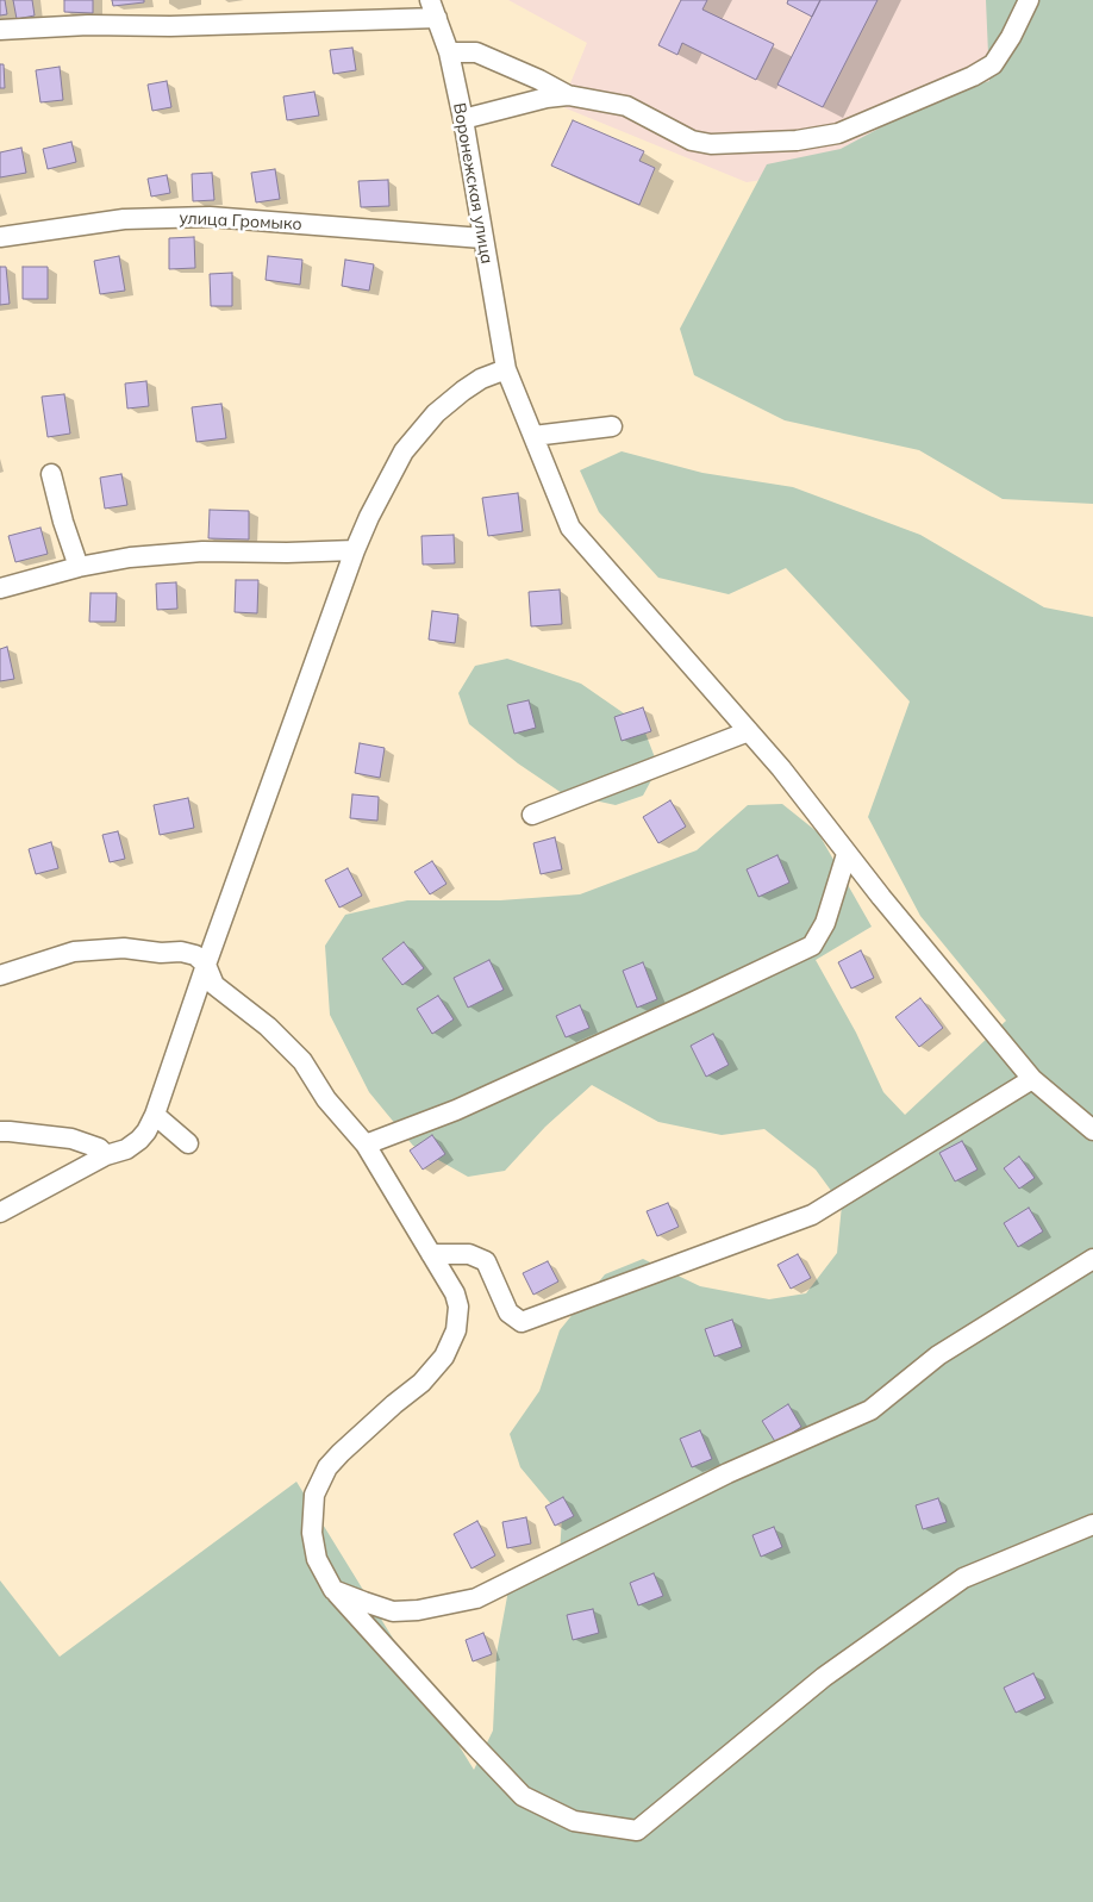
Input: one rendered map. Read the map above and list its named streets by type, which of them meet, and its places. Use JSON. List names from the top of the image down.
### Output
{
  "streets": {
    "street": ["Воронежская улица", "улица Громыко"]
  },
  "crossings": [
    ["Воронежская улица", "улица Громыко"]
  ]
}
